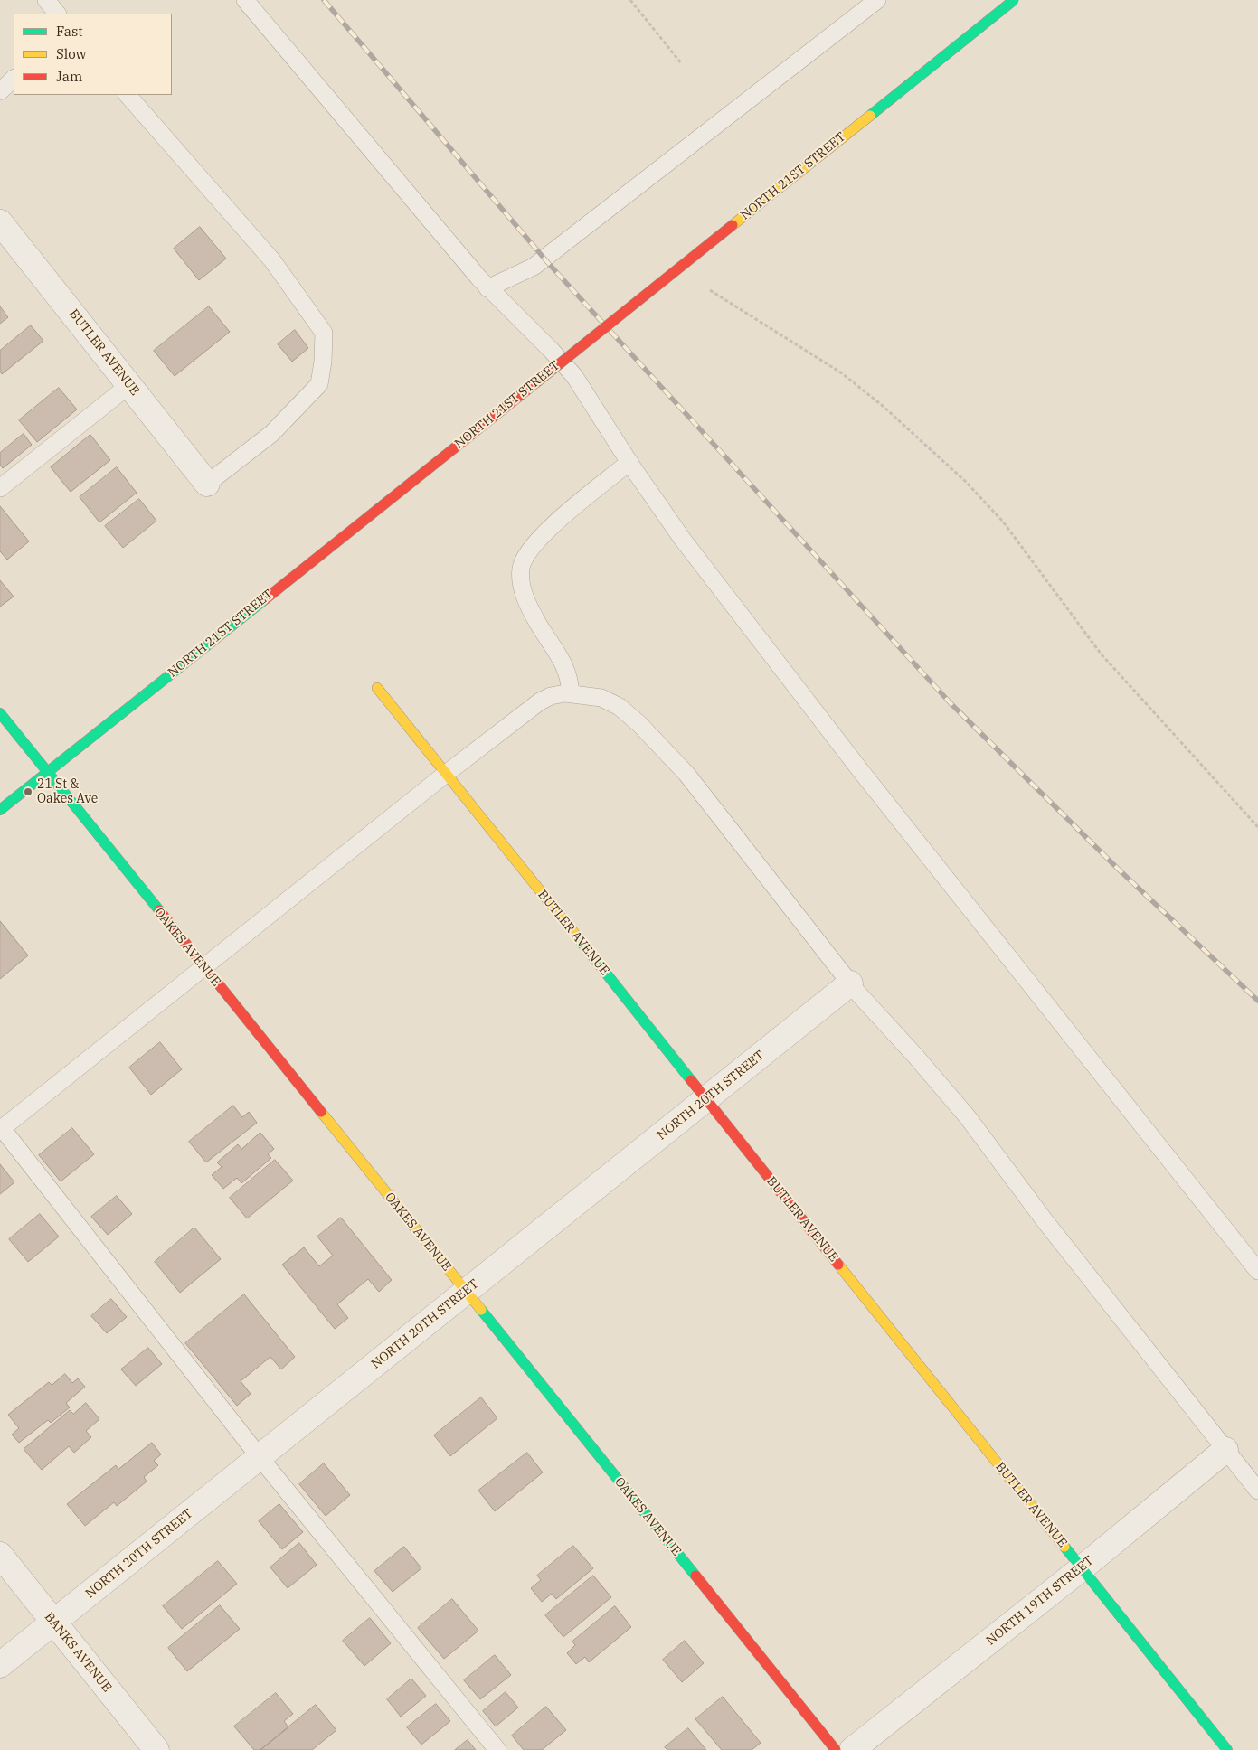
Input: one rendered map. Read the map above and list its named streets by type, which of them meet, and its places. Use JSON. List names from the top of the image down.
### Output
{
  "streets": {
    "street": [
      "NORTH 21ST STREET",
      "BUTLER AVENUE",
      "OAKES AVENUE",
      "NORTH 20TH STREET",
      "NORTH 19TH STREET",
      "BANKS AVENUE"
    ]
  },
  "crossings": [
    ["NORTH 21ST STREET", "OAKES AVENUE"],
    ["BUTLER AVENUE", "NORTH 20TH STREET"],
    ["BUTLER AVENUE", "NORTH 19TH STREET"],
    ["OAKES AVENUE", "NORTH 20TH STREET"],
    ["NORTH 20TH STREET", "BANKS AVENUE"]
  ],
  "places": ["21 St & Oakes Ave"],
  "legend": ["Fast", "Slow", "Jam"]
}
